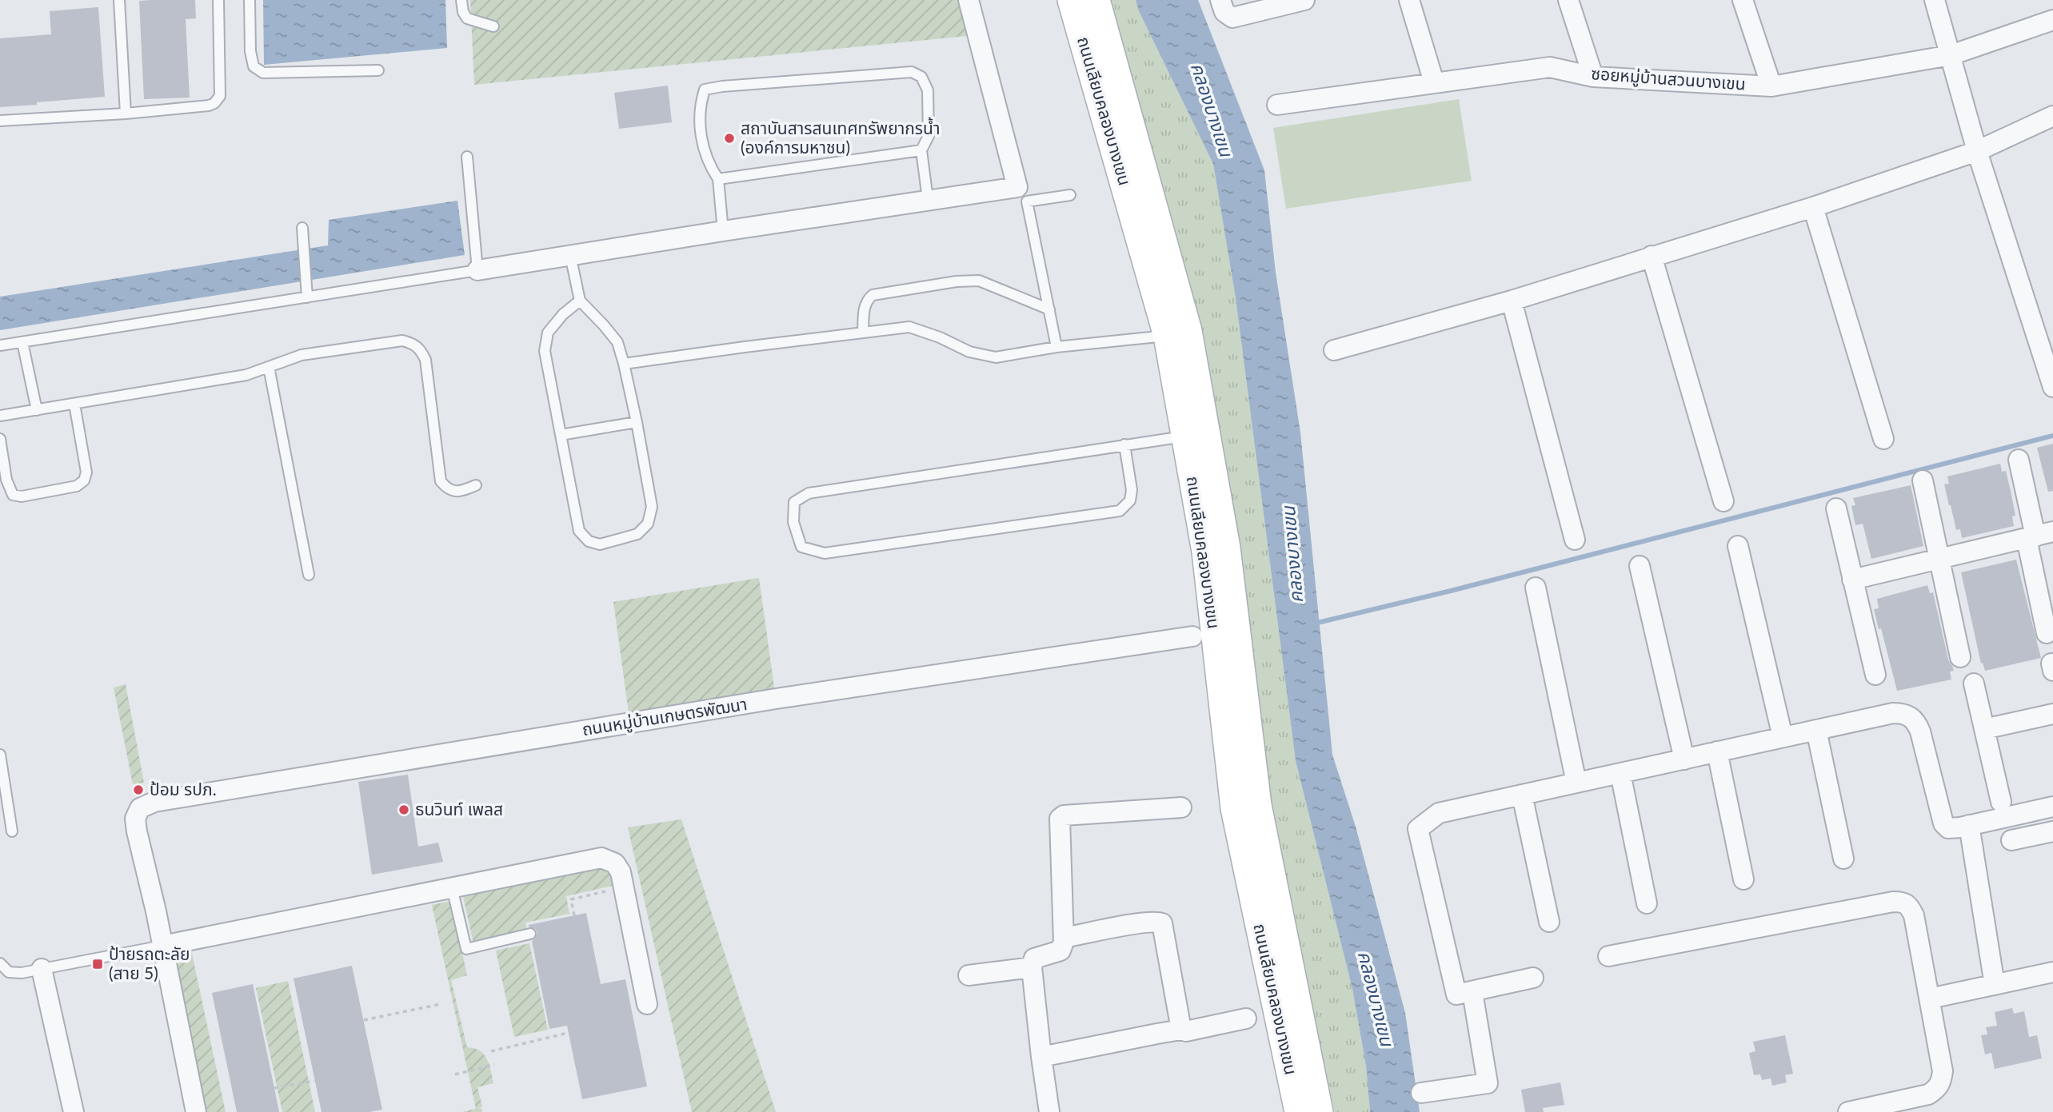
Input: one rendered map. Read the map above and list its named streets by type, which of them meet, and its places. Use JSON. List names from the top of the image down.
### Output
{
  "streets": {
    "main road": ["ถนนเลียบคลองบางเขน"],
    "street": ["ซอยหมู่บ้านสวนบางเขน", "ถนนหมู่บ้านเกษตรพัฒนา"]
  },
  "water": ["คลองบางเขน"],
  "places": {
    "other": ["สถาบันสารสนเทศทรัพยากรน้ำ (องค์การมหาชน)", "ป้อม รปภ.", "ธนวินท์ เพลส"],
    "transit": ["ป้ายรถตะลัย (สาย 5)"]
  }
}
